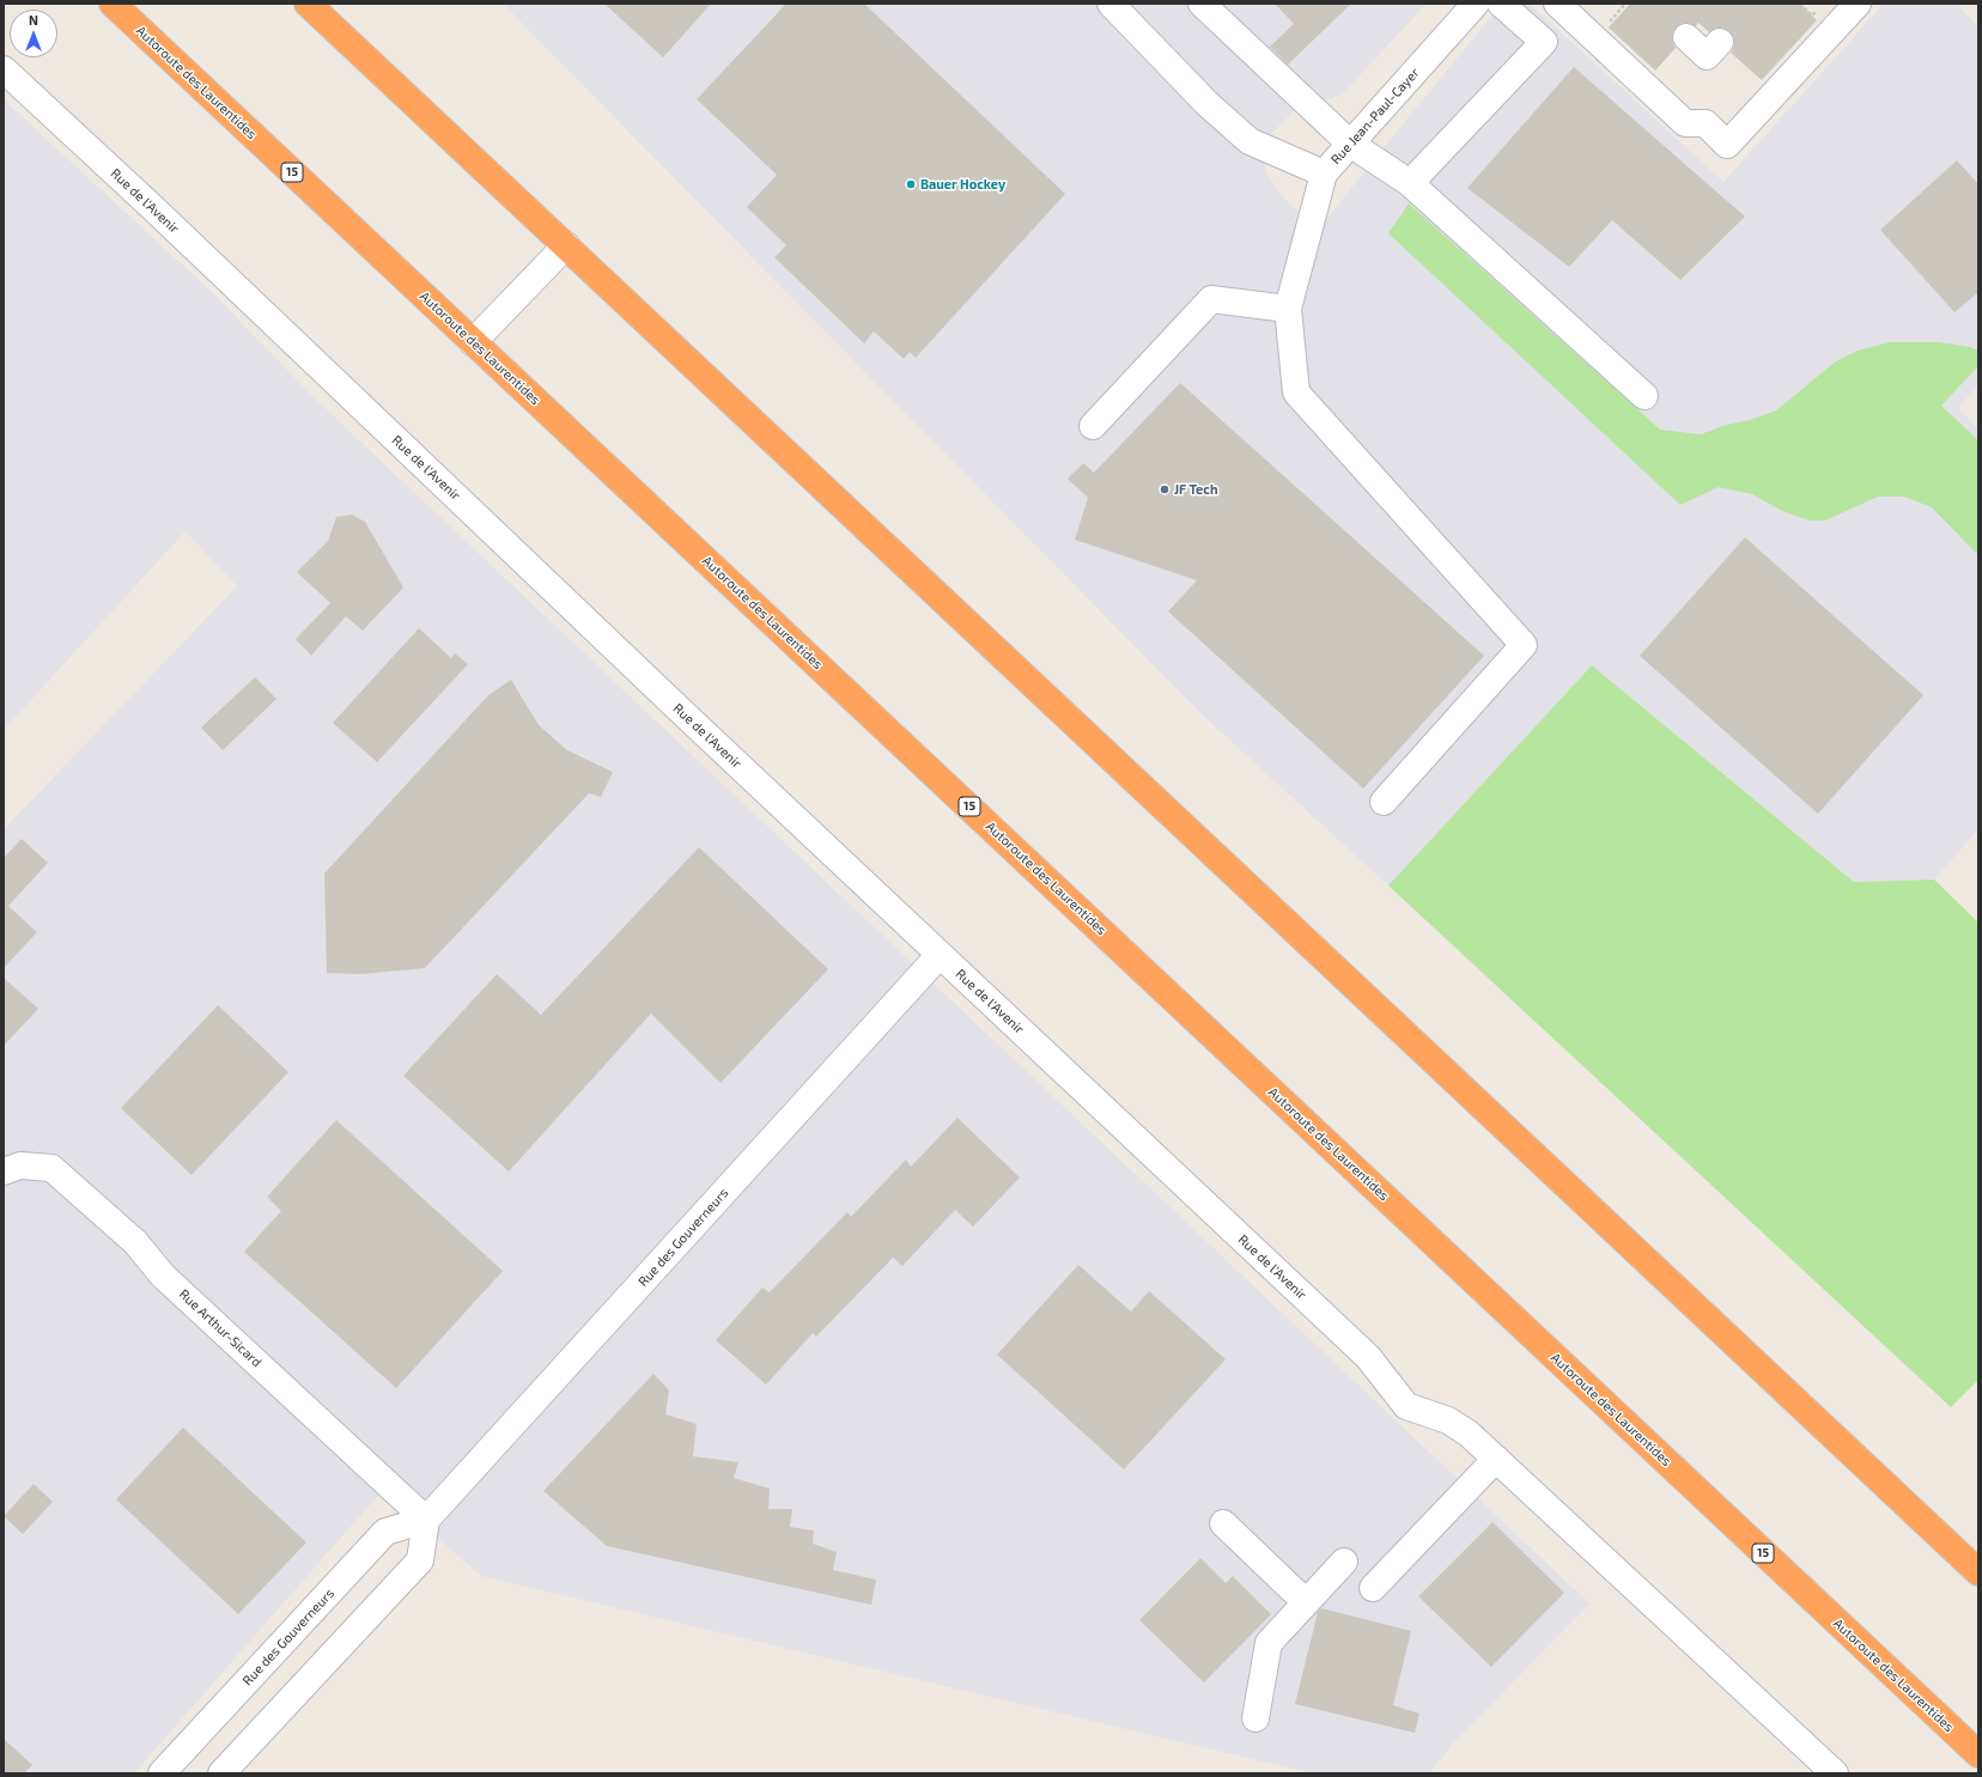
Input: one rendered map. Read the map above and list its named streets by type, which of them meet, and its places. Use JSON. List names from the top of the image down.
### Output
{
  "streets": {
    "highway": ["Autoroute des Laurentides", "15"],
    "street": [
      "Rue Jean-Paul-Cayer",
      "Rue de l'Avenir",
      "Rue des Gouverneurs",
      "Rue Arthur-Sicard"
    ]
  },
  "crossings": [
    ["Rue de l'Avenir", "Rue des Gouverneurs"],
    ["Rue des Gouverneurs", "Rue Arthur-Sicard"]
  ],
  "places": ["Bauer Hockey", "JF Tech"],
  "north": "top"
}
